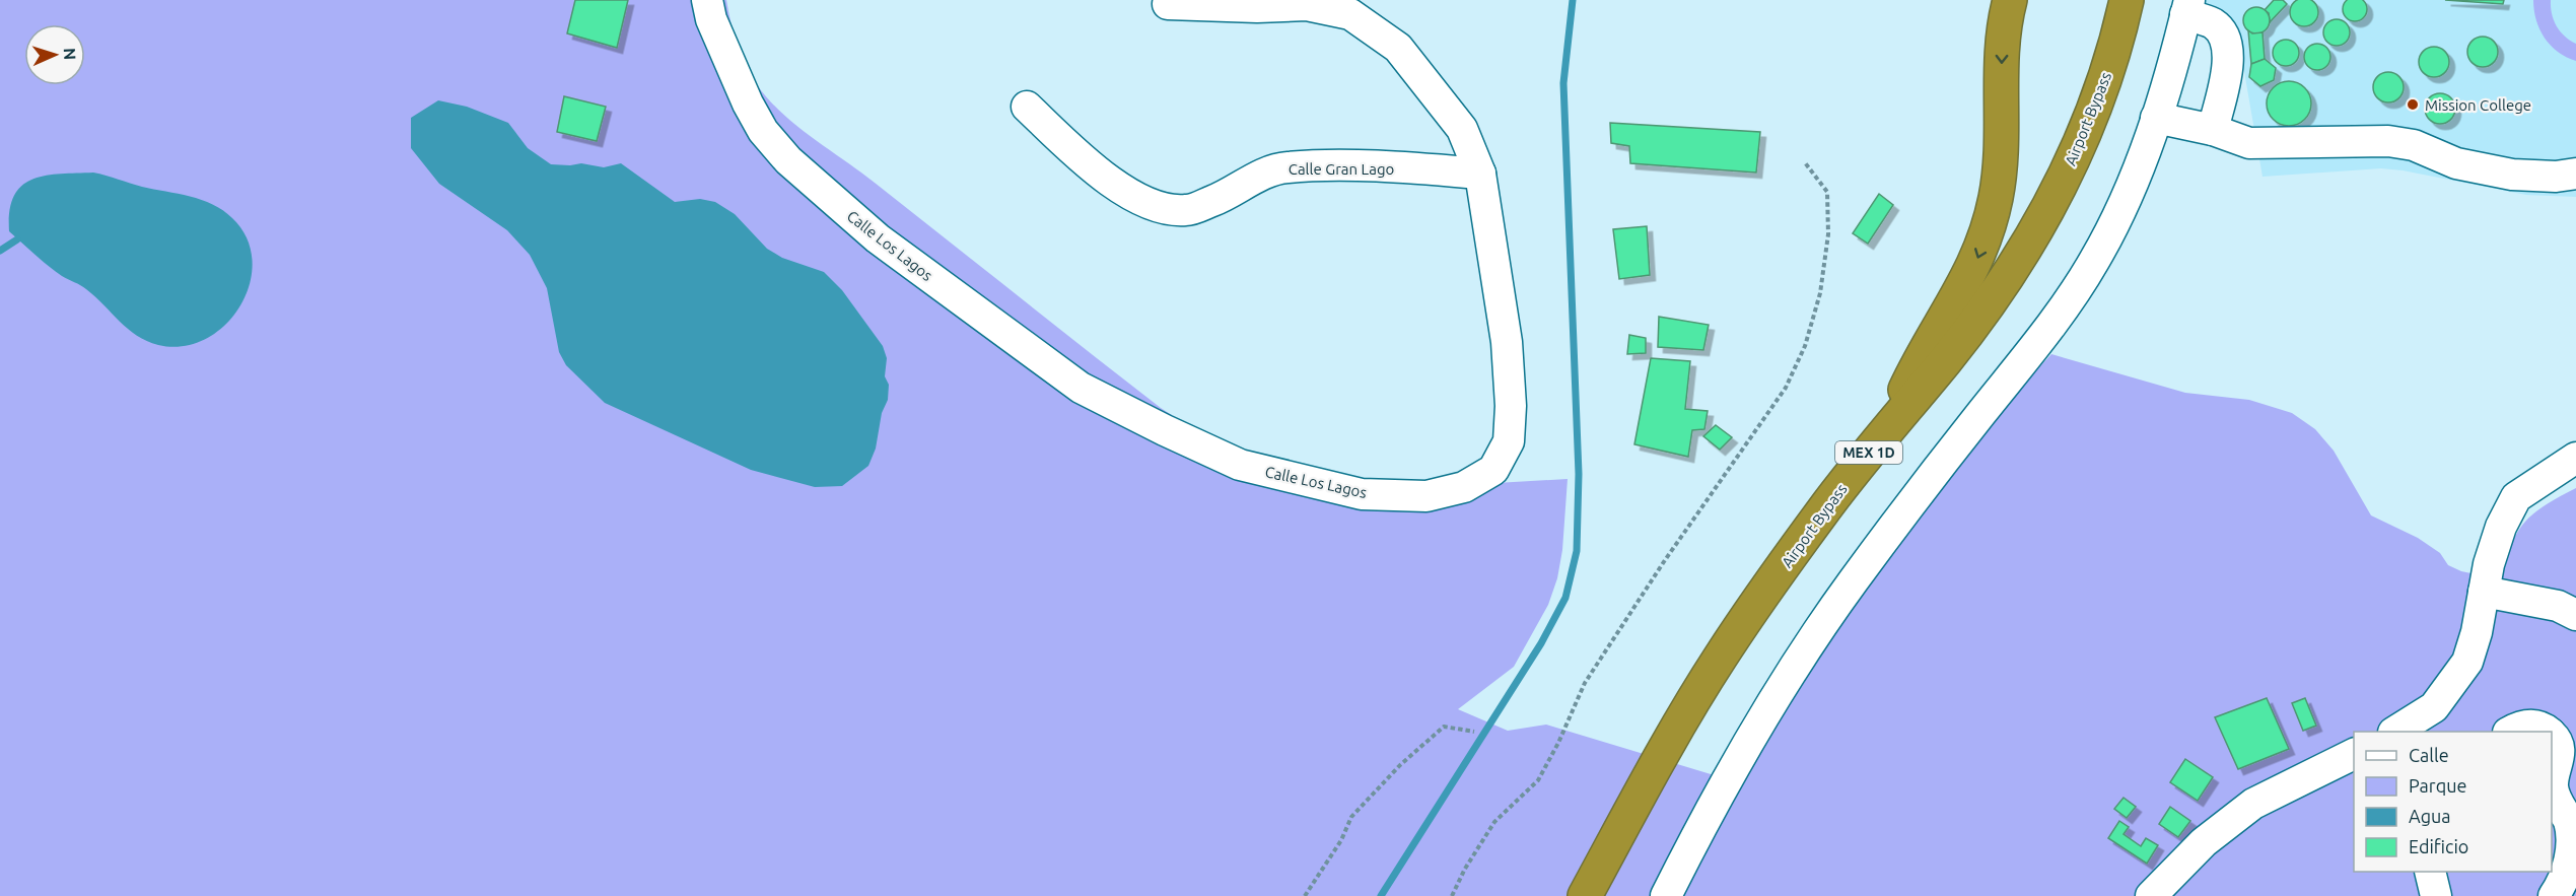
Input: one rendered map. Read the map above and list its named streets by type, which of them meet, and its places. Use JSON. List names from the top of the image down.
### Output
{
  "streets": {
    "highway": ["Airport Bypass", "MEX 1D"],
    "street": ["Calle Gran Lago", "Calle Los Lagos"]
  },
  "crossings": [
    ["Calle Gran Lago", "Calle Los Lagos"]
  ],
  "places": ["Mission College"],
  "legend": [
    "Calle",
    "Parque",
    "Agua",
    "Edificio"
  ],
  "north": "right"
}
